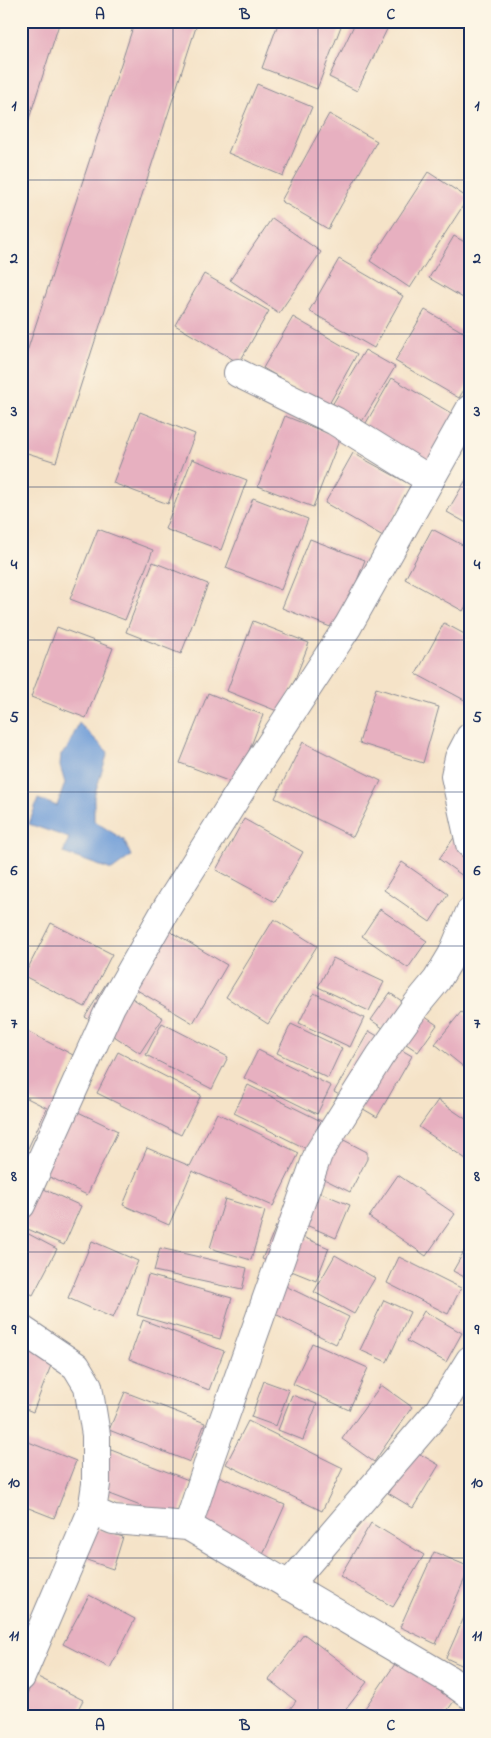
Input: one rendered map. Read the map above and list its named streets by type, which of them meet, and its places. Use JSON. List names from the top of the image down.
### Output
{
  "grid": {
    "columns": ["A", "B", "C"],
    "rows": [
      "1",
      "2",
      "3",
      "4",
      "5",
      "6",
      "7",
      "8",
      "9",
      "10",
      "11"
    ]
  }
}
